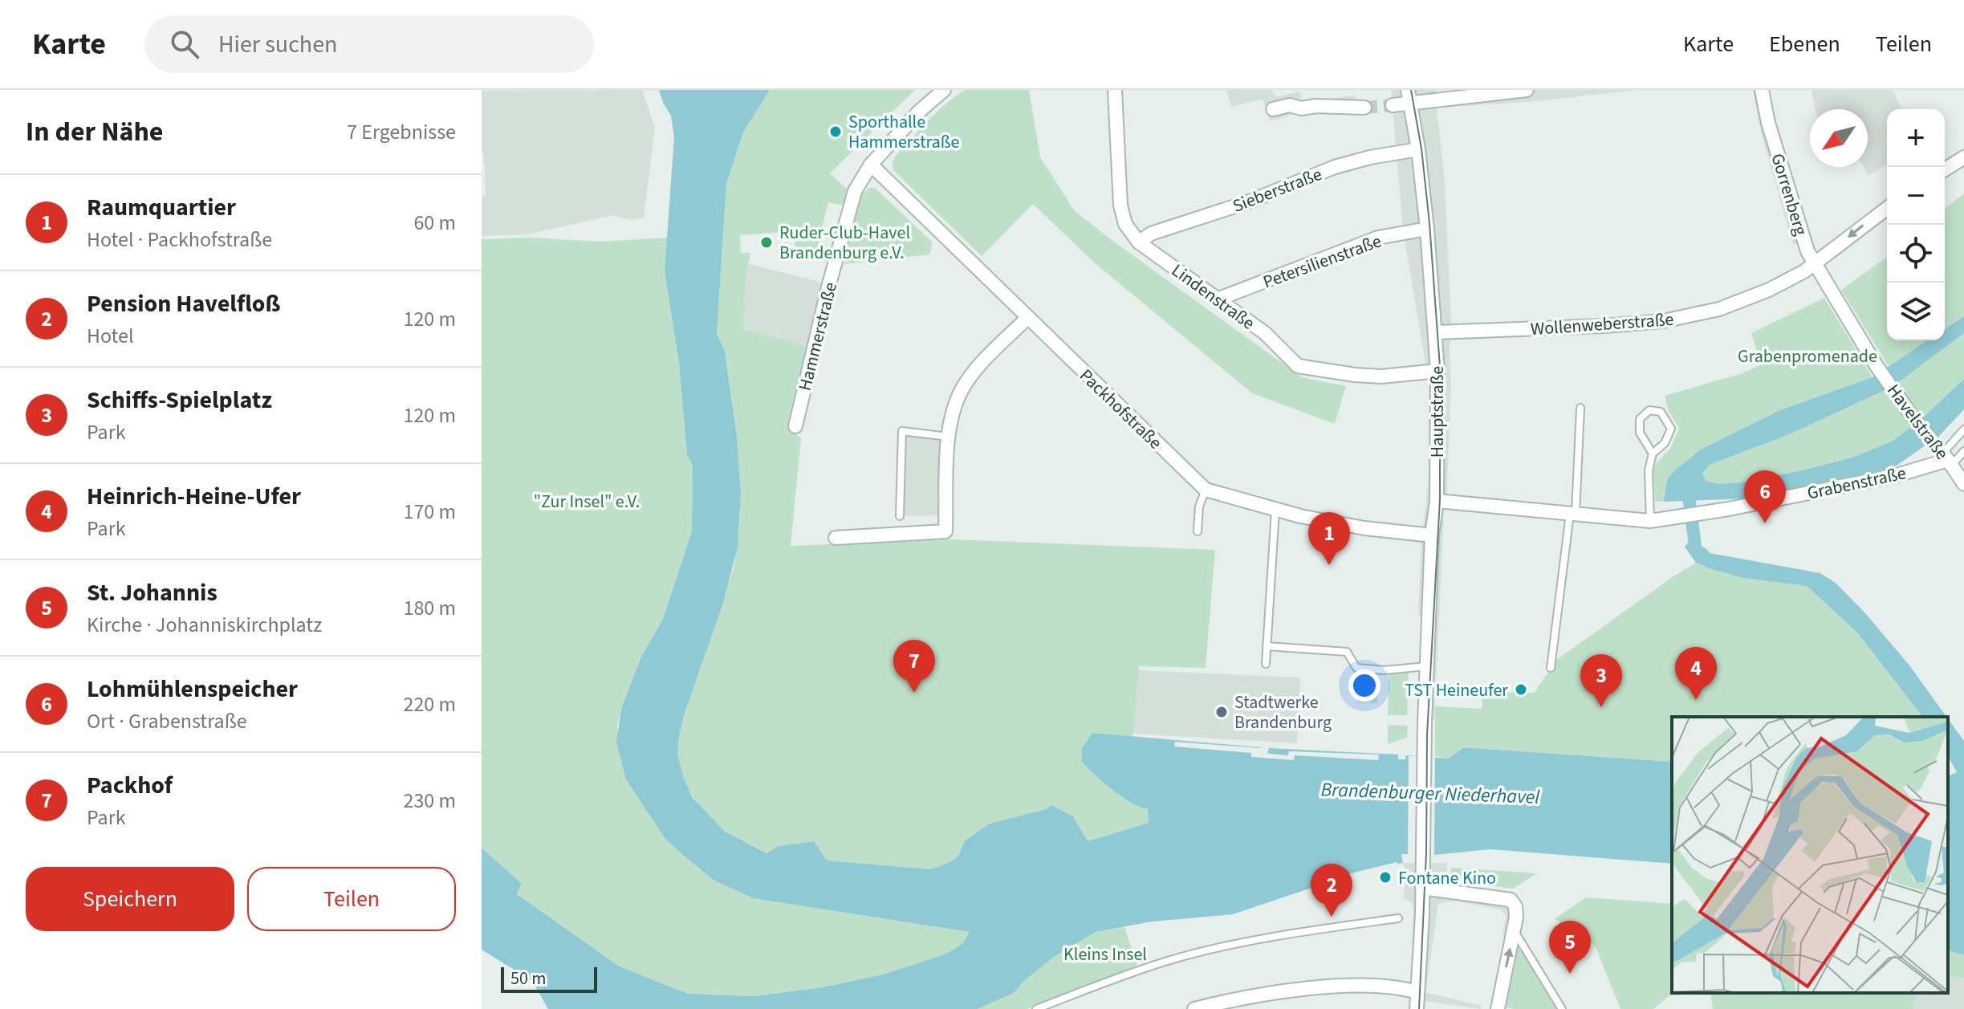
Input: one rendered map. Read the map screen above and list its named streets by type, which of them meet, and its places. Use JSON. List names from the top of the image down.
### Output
{
  "streets": {
    "street": [
      "Sieberstraße",
      "Gorrenberg",
      "Petersilienstraße",
      "Lindenstraße",
      "Wollenweberstraße",
      "Hammerstraße",
      "Packhofstraße",
      "Hauptstraße",
      "Havelstraße",
      "Grabenstraße"
    ]
  },
  "crossings": [
    ["Sieberstraße", "Lindenstraße"],
    ["Sieberstraße", "Hauptstraße"],
    ["Gorrenberg", "Wollenweberstraße"],
    ["Gorrenberg", "Havelstraße"],
    ["Petersilienstraße", "Lindenstraße"],
    ["Petersilienstraße", "Hauptstraße"],
    ["Lindenstraße", "Hauptstraße"],
    ["Wollenweberstraße", "Hauptstraße"],
    ["Hammerstraße", "Packhofstraße"],
    ["Packhofstraße", "Hauptstraße"],
    ["Hauptstraße", "Grabenstraße"],
    ["Havelstraße", "Grabenstraße"]
  ],
  "water": ["Brandenburger Niederhavel"],
  "parks": ["Grabenpromenade", "\"Zur Insel\" e.V.", "Kleins Insel"],
  "places": [
    "Sporthalle Hammerstraße",
    "Ruder-Club-Havel Brandenburg e.V.",
    "TST Heineufer",
    "Stadtwerke Brandenburg",
    "Fontane Kino"
  ],
  "scale_bar": "50 m",
  "north": "bottom left",
  "page": {
    "header": "Karte",
    "search": "Hier suchen",
    "nav": ["Karte", "Ebenen", "Teilen"],
    "heading": ["In der Nähe", "7 Ergebnisse"],
    "map_buttons": ["+", "−"],
    "list": [
      {
        "mark": "1",
        "name": "Raumquartier",
        "note": "Hotel · Packhofstraße",
        "value": "60 m"
      },
      {
        "mark": "2",
        "name": "Pension Havelfloß",
        "note": "Hotel",
        "value": "120 m"
      },
      {
        "mark": "3",
        "name": "Schiffs-Spielplatz",
        "note": "Park",
        "value": "120 m"
      },
      {
        "mark": "4",
        "name": "Heinrich-Heine-Ufer",
        "note": "Park",
        "value": "170 m"
      },
      {
        "mark": "5",
        "name": "St. Johannis",
        "note": "Kirche · Johanniskirchplatz",
        "value": "180 m"
      },
      {
        "mark": "6",
        "name": "Lohmühlenspeicher",
        "note": "Ort · Grabenstraße",
        "value": "220 m"
      },
      {
        "mark": "7",
        "name": "Packhof",
        "note": "Park",
        "value": "230 m"
      }
    ],
    "pins": [
      "6",
      "1",
      "7",
      "4",
      "3",
      "2",
      "5"
    ],
    "buttons": ["Speichern", "Teilen"],
    "scale": "50 m"
  }
}
